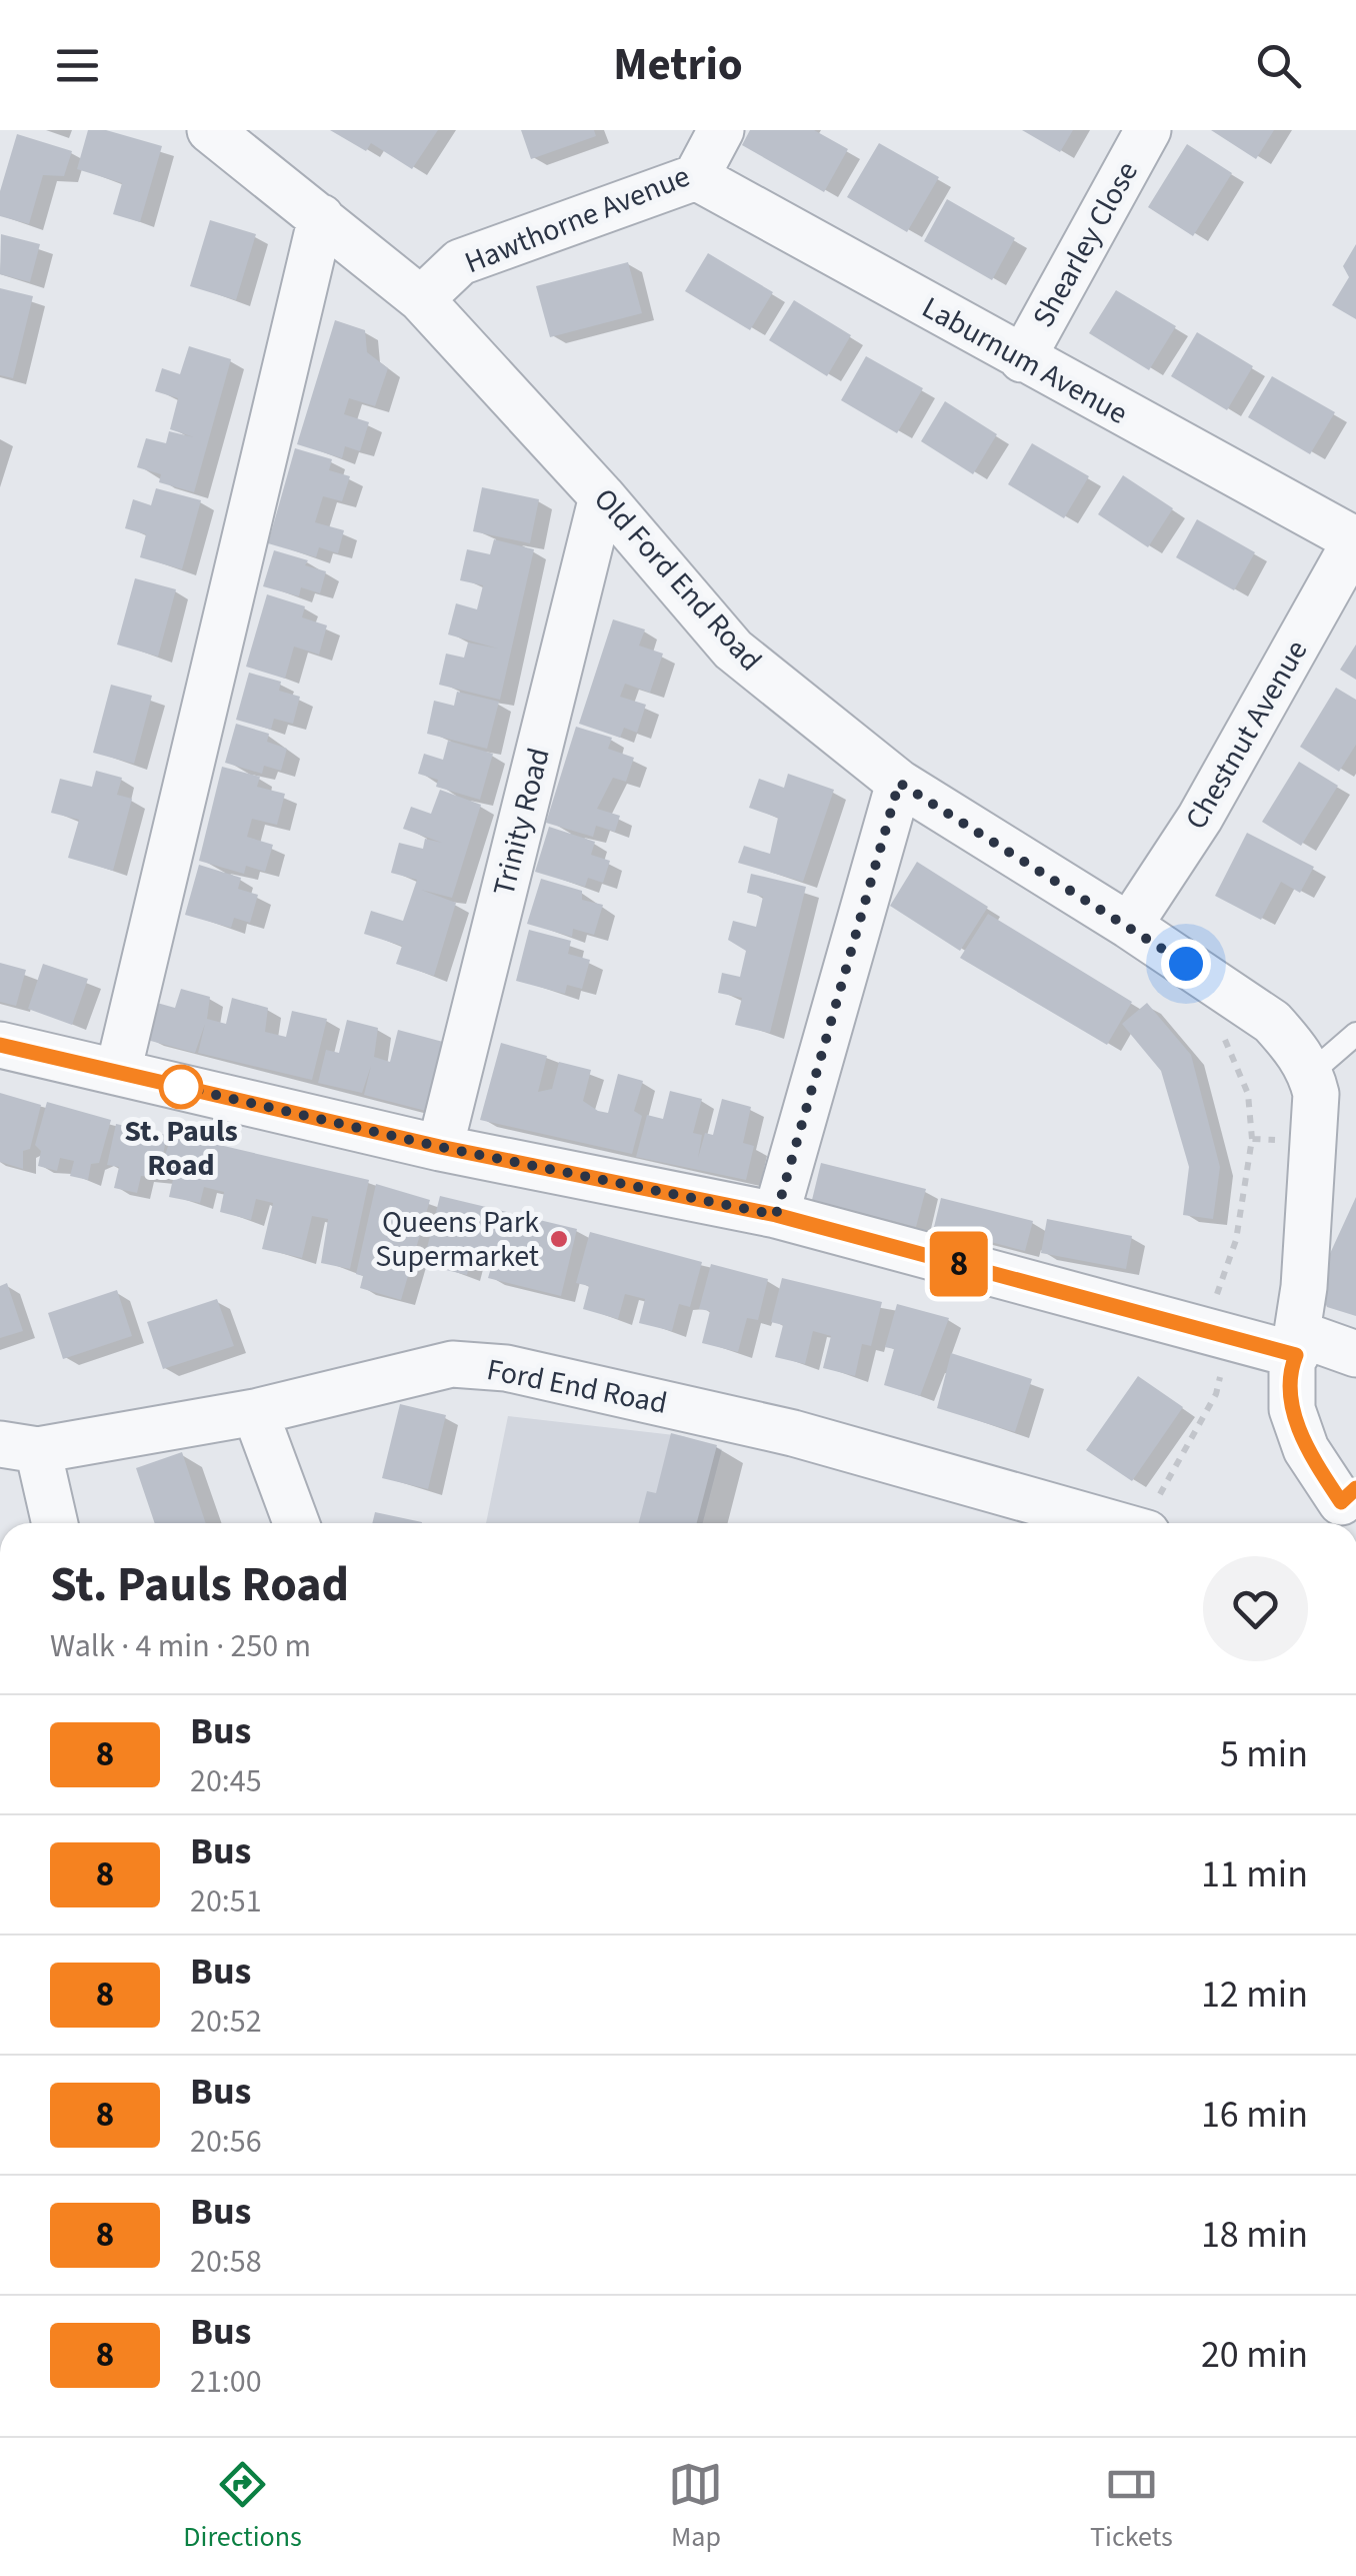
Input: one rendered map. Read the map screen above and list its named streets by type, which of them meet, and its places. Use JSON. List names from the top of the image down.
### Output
{
  "streets": {
    "street": [
      "Hawthorne Avenue",
      "Shearley Close",
      "Laburnum Avenue",
      "Old Ford End Road",
      "Chestnut Avenue",
      "Trinity Road",
      "Ford End Road"
    ]
  },
  "crossings": [
    ["Hawthorne Avenue", "Laburnum Avenue"],
    ["Hawthorne Avenue", "Old Ford End Road"],
    ["Shearley Close", "Laburnum Avenue"],
    ["Laburnum Avenue", "Chestnut Avenue"],
    ["Old Ford End Road", "Chestnut Avenue"],
    ["Old Ford End Road", "Trinity Road"]
  ],
  "places": ["St. Pauls Road", "Queens Park Supermarket"],
  "lines": ["bus line 8"],
  "page": {
    "header": "Metrio",
    "on_map": "8",
    "heading": ["St. Pauls Road", "Walk · 4 min · 250 m"],
    "list": [
      {
        "mark": "8",
        "name": "Bus",
        "note": "20:45",
        "value": "5 min"
      },
      {
        "mark": "8",
        "name": "Bus",
        "note": "20:51",
        "value": "11 min"
      },
      {
        "mark": "8",
        "name": "Bus",
        "note": "20:52",
        "value": "12 min"
      },
      {
        "mark": "8",
        "name": "Bus",
        "note": "20:56",
        "value": "16 min"
      },
      {
        "mark": "8",
        "name": "Bus",
        "note": "20:58",
        "value": "18 min"
      },
      {
        "mark": "8",
        "name": "Bus",
        "note": "21:00",
        "value": "20 min"
      }
    ],
    "tabs": ["Directions", "Map", "Tickets"]
  }
}
